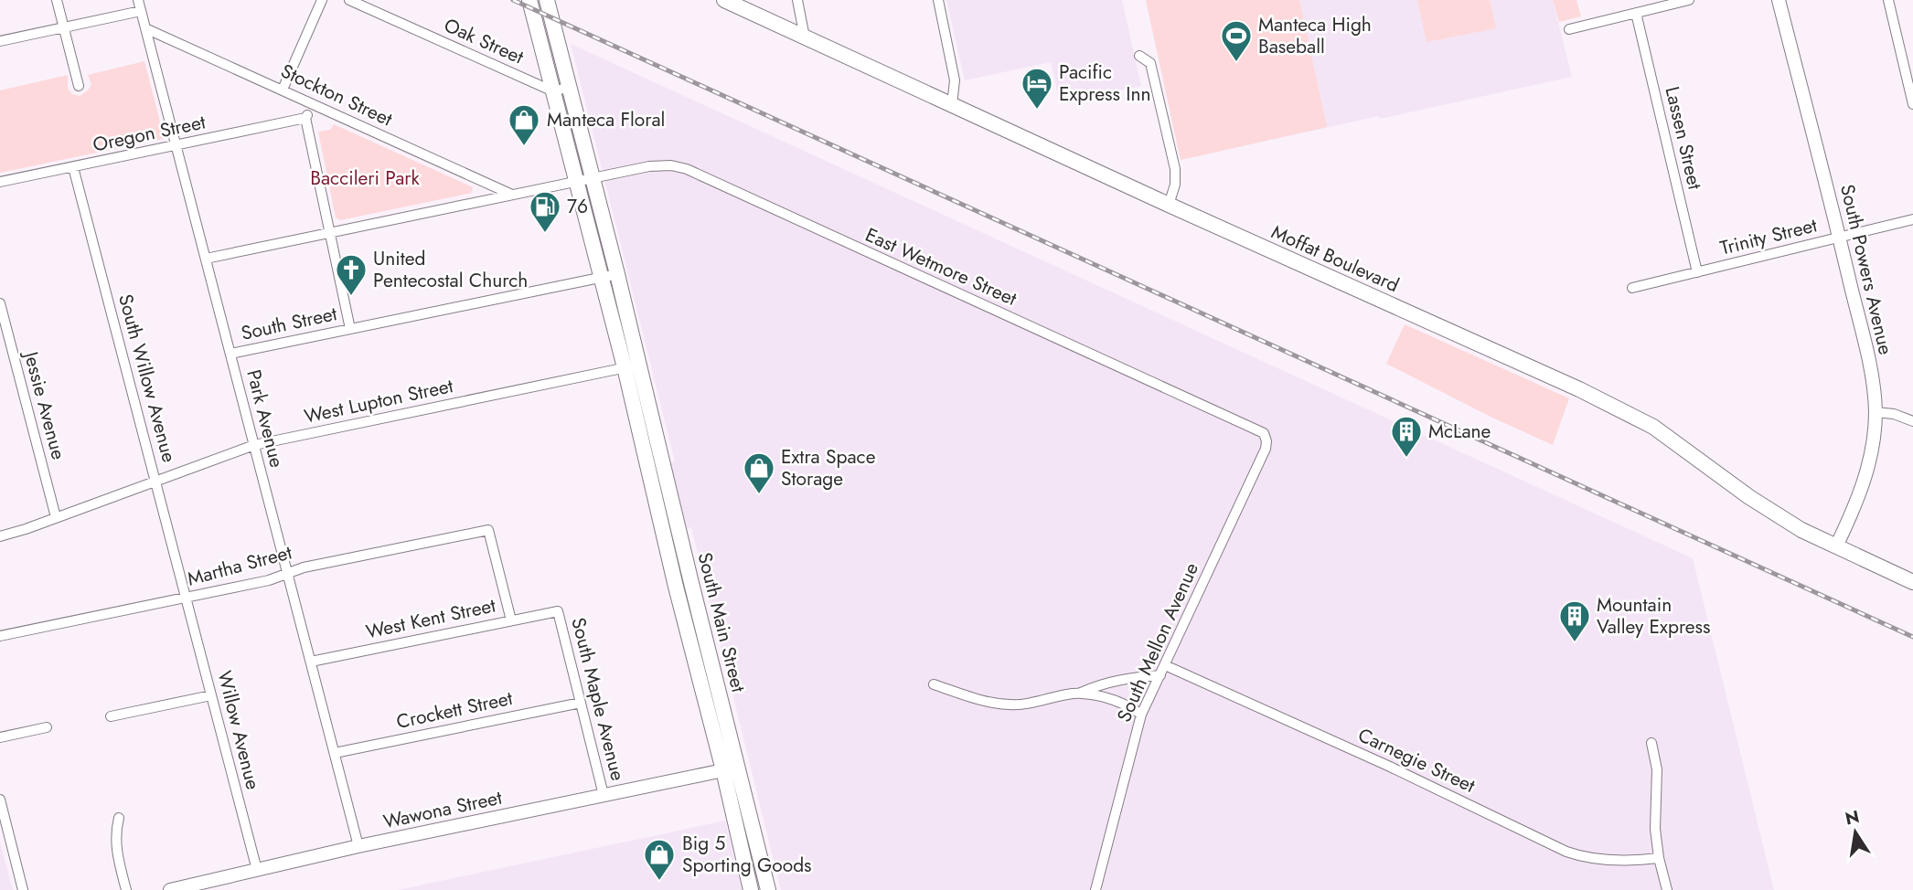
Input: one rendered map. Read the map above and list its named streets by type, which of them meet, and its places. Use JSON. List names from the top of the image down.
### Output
{
  "streets": {
    "main road": ["Moffat Boulevard", "South Main Street"],
    "street": [
      "Oak Street",
      "Stockton Street",
      "Oregon Street",
      "Lassen Street",
      "Trinity Street",
      "East Wetmore Street",
      "South Powers Avenue",
      "South Street",
      "South Willow Avenue",
      "West Lupton Street",
      "Jessie Avenue",
      "Park Avenue",
      "Martha Street",
      "West Kent Street",
      "South Mellon Avenue",
      "South Maple Avenue",
      "Crockett Street",
      "Willow Avenue",
      "Carnegie Street",
      "Wawona Street"
    ]
  },
  "crossings": [
    ["Oak Street", "South Main Street"],
    ["Stockton Street", "East Wetmore Street"],
    ["Stockton Street", "Park Avenue"],
    ["Oregon Street", "South Willow Avenue"],
    ["Oregon Street", "Park Avenue"],
    ["Lassen Street", "Trinity Street"],
    ["Trinity Street", "South Powers Avenue"],
    ["Moffat Boulevard", "South Powers Avenue"],
    ["East Wetmore Street", "Park Avenue"],
    ["East Wetmore Street", "South Main Street"],
    ["East Wetmore Street", "South Mellon Avenue"],
    ["South Street", "Park Avenue"],
    ["South Street", "South Main Street"],
    ["South Willow Avenue", "West Lupton Street"],
    ["South Willow Avenue", "Martha Street"],
    ["South Willow Avenue", "Willow Avenue"],
    ["West Lupton Street", "Jessie Avenue"],
    ["West Lupton Street", "Park Avenue"],
    ["West Lupton Street", "South Main Street"],
    ["Park Avenue", "Martha Street"],
    ["Park Avenue", "West Kent Street"],
    ["Park Avenue", "Crockett Street"],
    ["Park Avenue", "Wawona Street"],
    ["Martha Street", "West Kent Street"],
    ["Martha Street", "Willow Avenue"],
    ["West Kent Street", "South Maple Avenue"],
    ["South Main Street", "Wawona Street"],
    ["South Mellon Avenue", "Carnegie Street"],
    ["South Maple Avenue", "Crockett Street"],
    ["South Maple Avenue", "Wawona Street"],
    ["Willow Avenue", "Wawona Street"]
  ],
  "parks": ["Baccileri Park"],
  "places": {
    "sports": ["Manteca High Baseball"],
    "hotel": ["Pacific Express Inn"],
    "shop": ["Manteca Floral", "Extra Space Storage", "Big 5 Sporting Goods"],
    "fuel station": ["76"],
    "church": ["United Pentecostal Church"],
    "building": ["McLane", "Mountain Valley Express"]
  },
  "north": "top"
}
